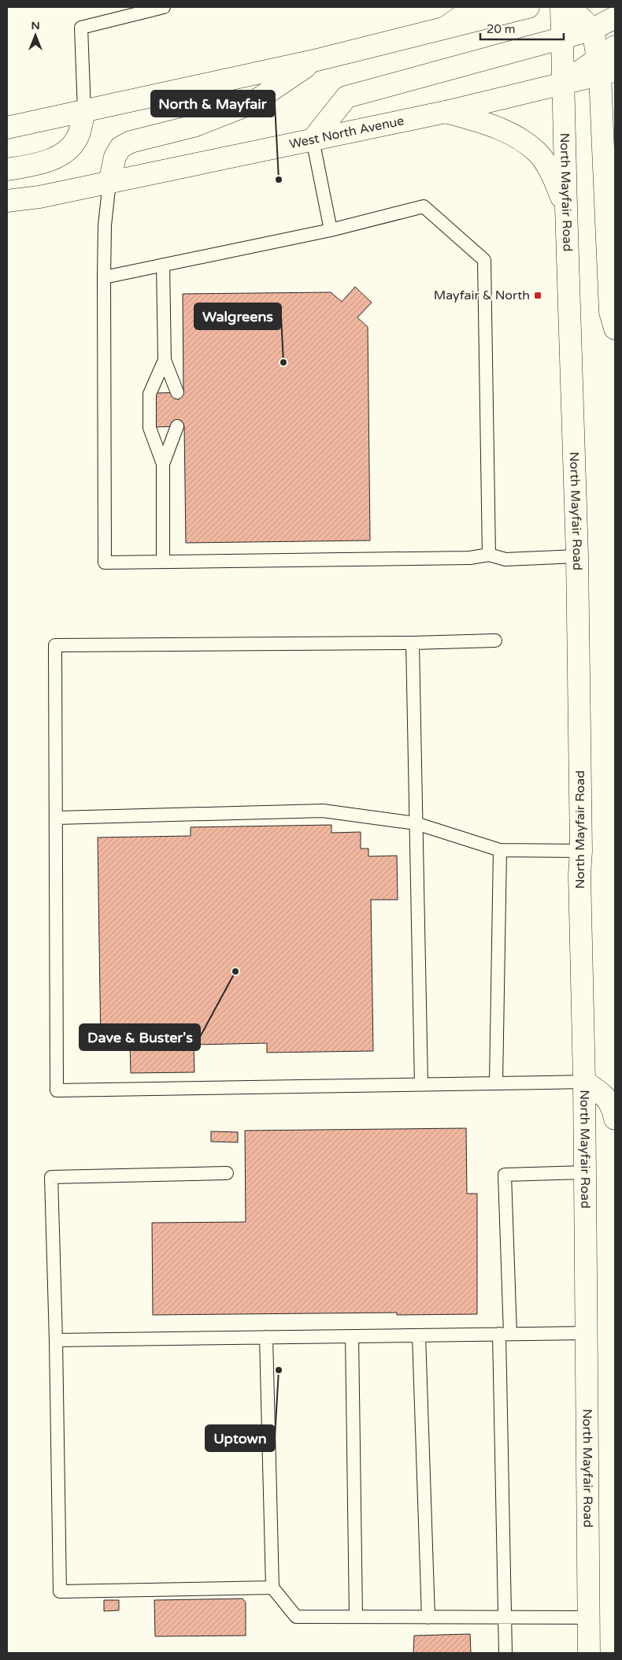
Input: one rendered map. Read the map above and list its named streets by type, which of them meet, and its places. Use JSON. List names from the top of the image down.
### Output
{
  "streets": {
    "main road": ["West North Avenue", "North Mayfair Road"]
  },
  "crossings": [
    ["West North Avenue", "North Mayfair Road"]
  ],
  "places": {
    "other": [
      "North & Mayfair",
      "Walgreens",
      "Dave & Buster's",
      "Uptown"
    ],
    "transit": ["Mayfair & North"]
  },
  "scale_bar": "20 m",
  "north": "top"
}
